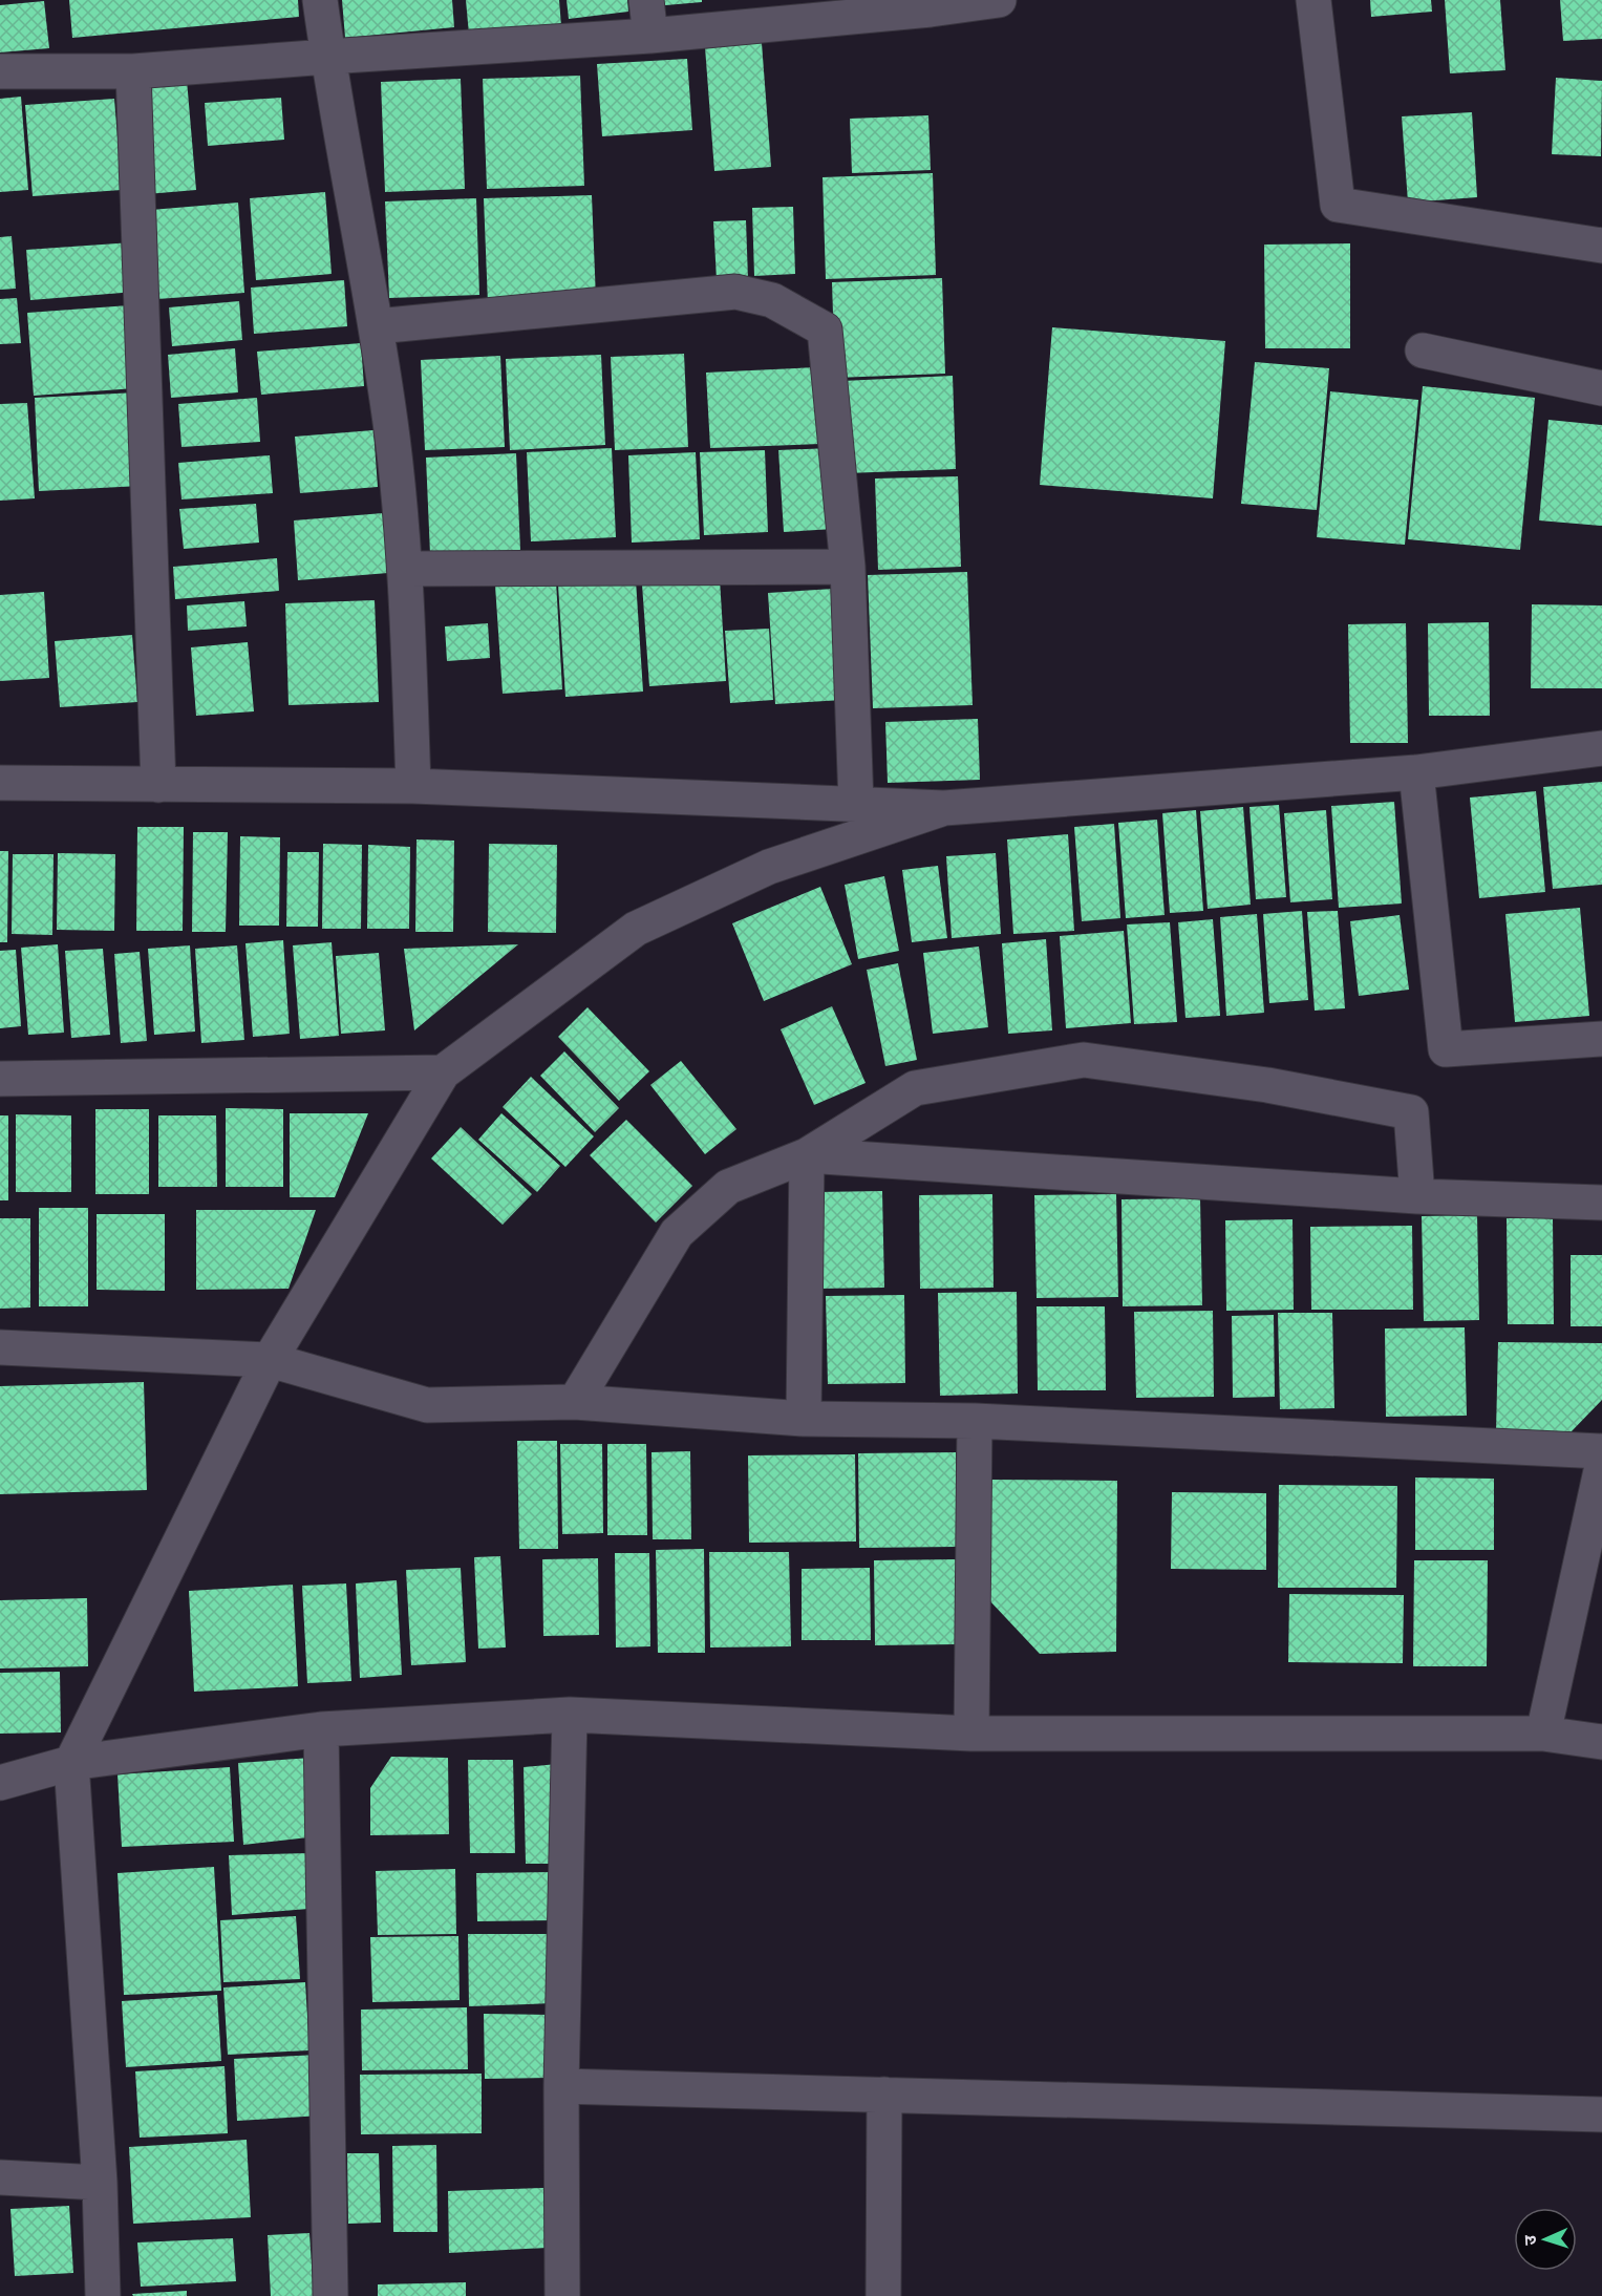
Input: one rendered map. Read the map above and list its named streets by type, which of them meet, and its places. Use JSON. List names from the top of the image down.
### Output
{
  "north": "left"
}
